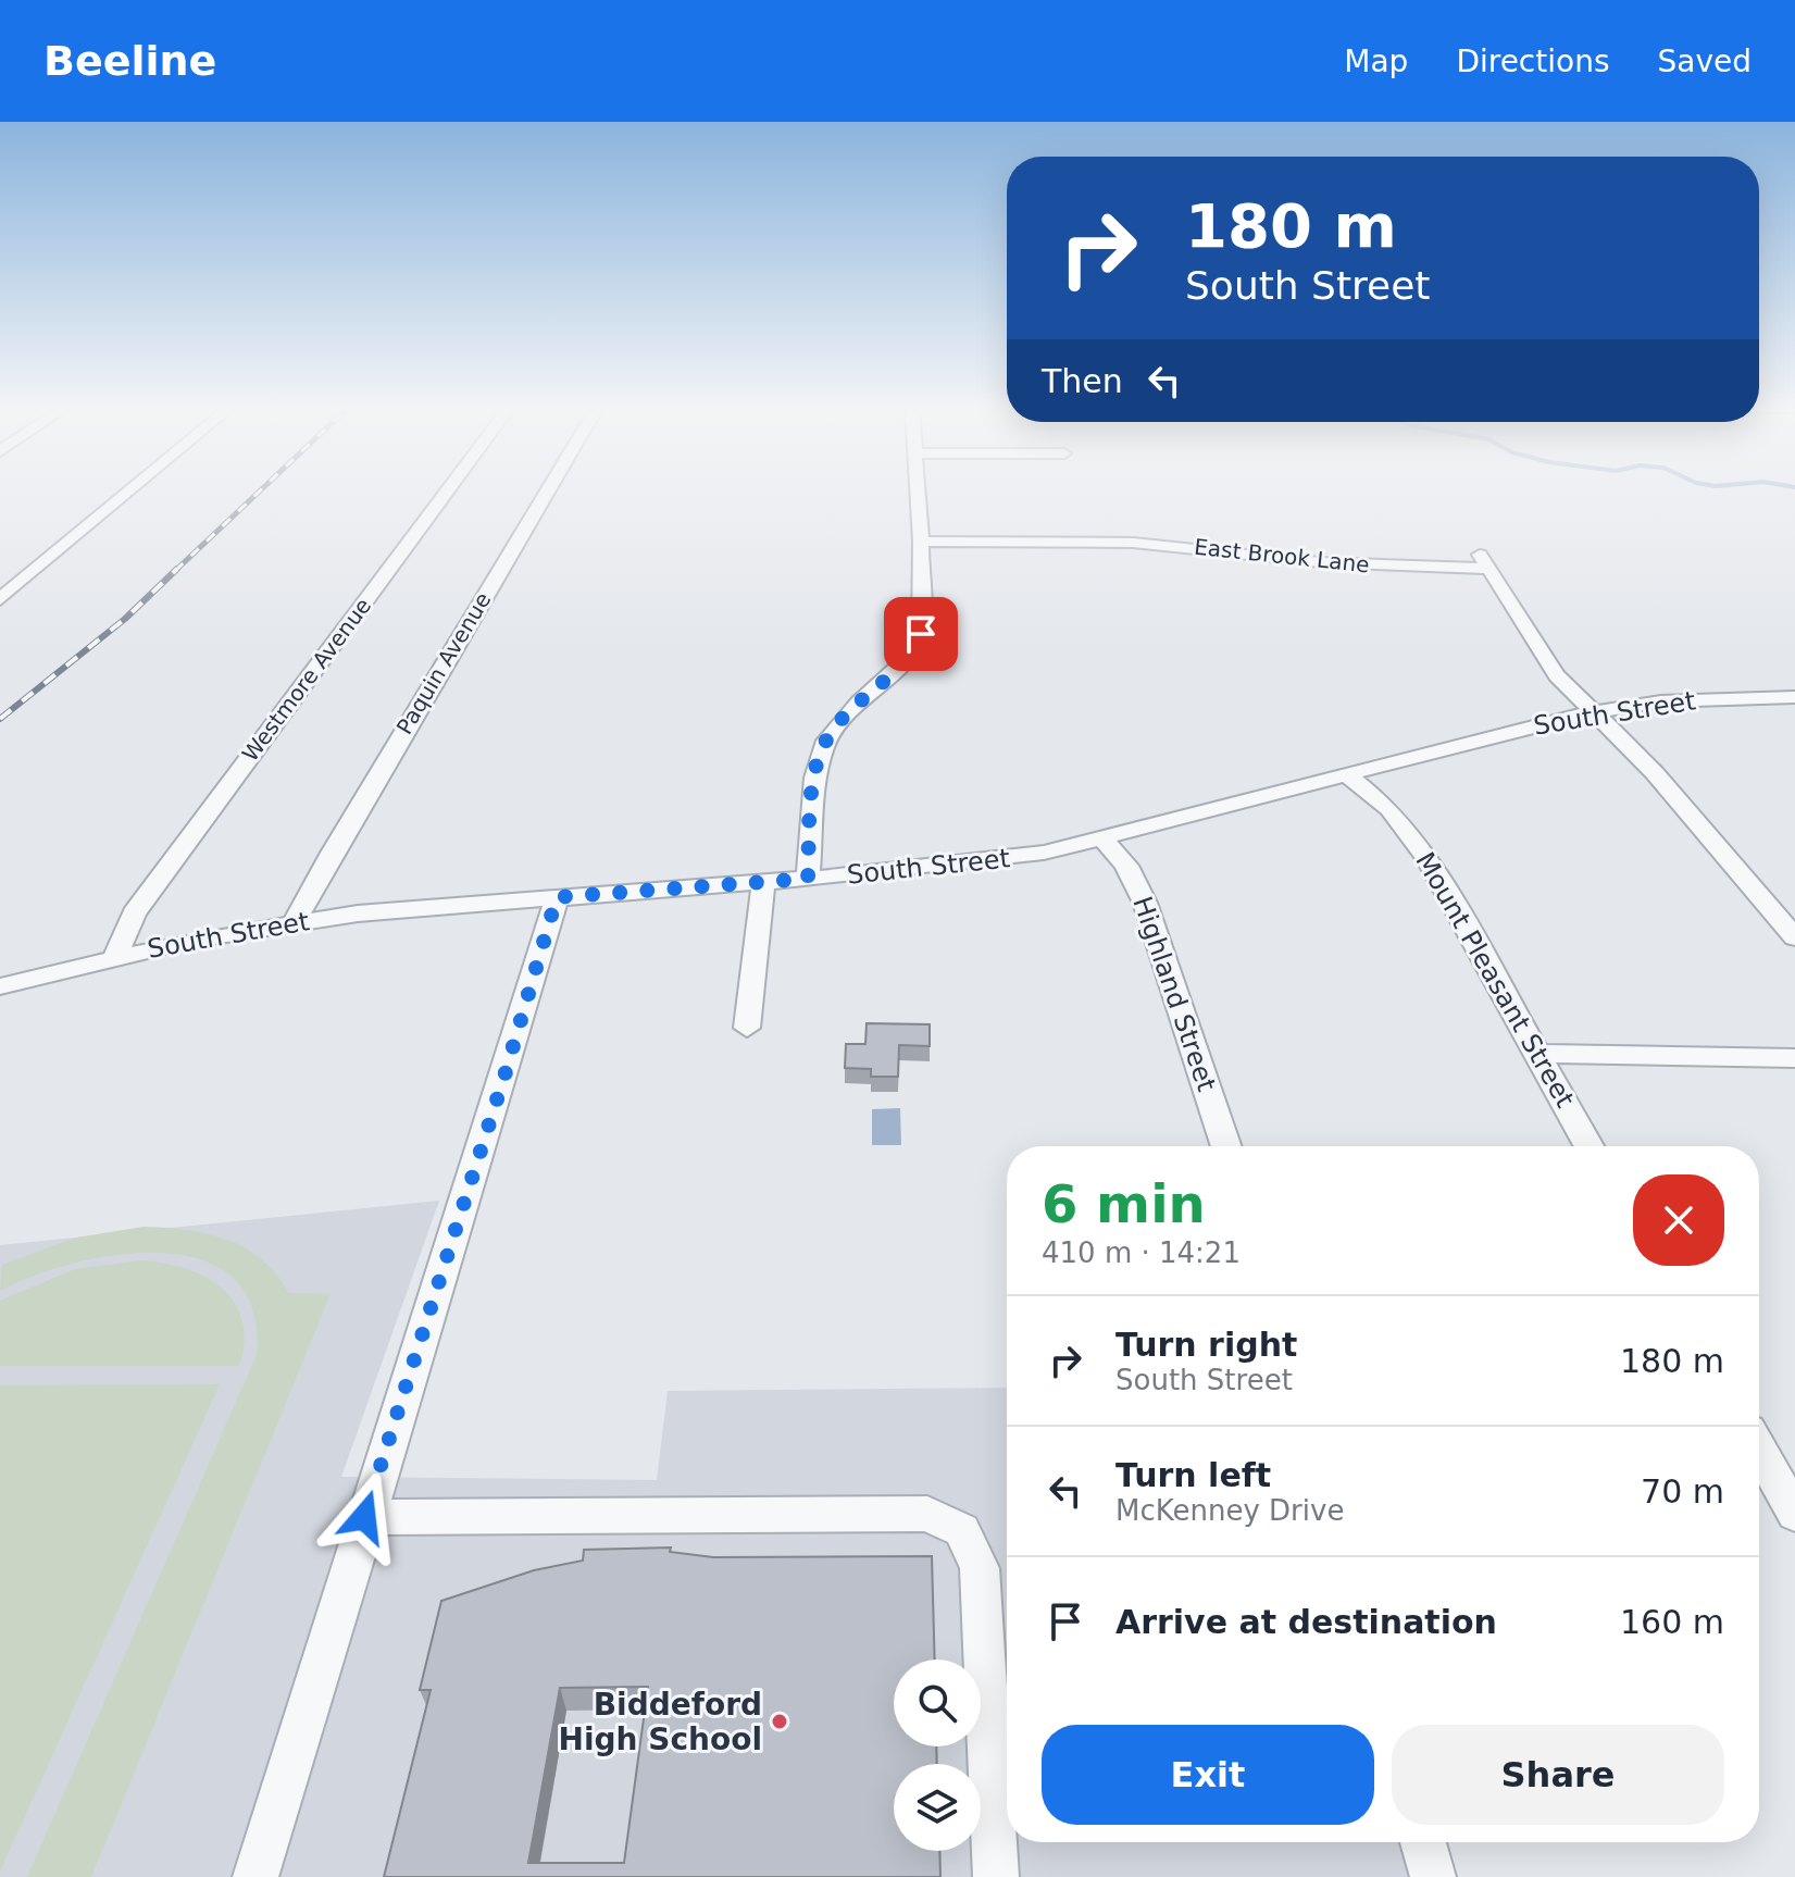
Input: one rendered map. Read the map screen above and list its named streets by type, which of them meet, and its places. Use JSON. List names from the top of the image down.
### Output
{
  "streets": {
    "street": [
      "East Brook Lane",
      "Paquin Avenue",
      "Westmore Avenue",
      "South Street",
      "Mount Pleasant Street",
      "Highland Street"
    ]
  },
  "crossings": [
    ["East Brook Lane", "South Street"],
    ["Paquin Avenue", "South Street"],
    ["Westmore Avenue", "South Street"],
    ["South Street", "Mount Pleasant Street"],
    ["South Street", "Highland Street"]
  ],
  "places": ["Biddeford High School"],
  "page": {
    "header": "Beeline",
    "nav": ["Map", "Directions", "Saved"],
    "turn": ["180 m", "South Street"],
    "then": "Then",
    "heading": ["6 min", "410 m · 14:21"],
    "list": [
      {
        "name": "Turn right",
        "note": "South Street",
        "value": "180 m"
      },
      {
        "name": "Turn left",
        "note": "McKenney Drive",
        "value": "70 m"
      },
      {
        "name": "Arrive at destination",
        "value": "160 m"
      }
    ],
    "buttons": ["Exit", "Share"]
  }
}
